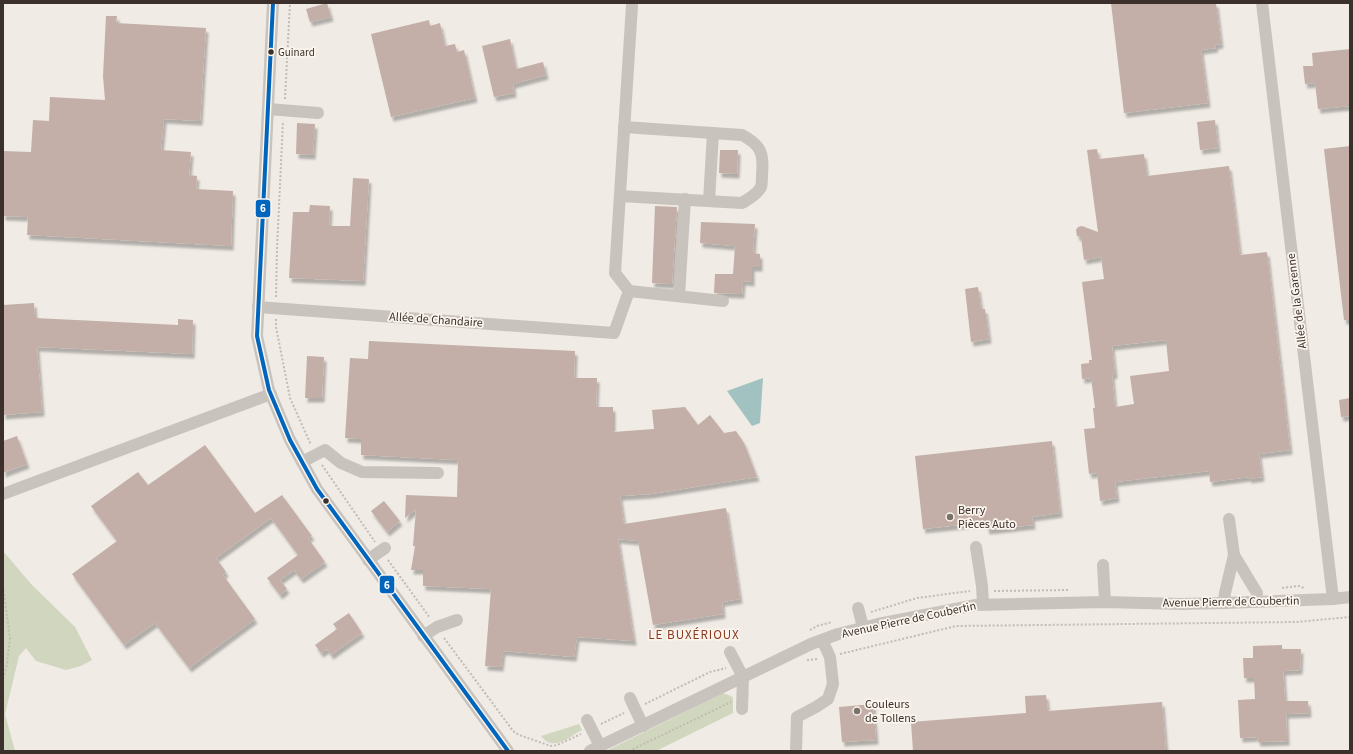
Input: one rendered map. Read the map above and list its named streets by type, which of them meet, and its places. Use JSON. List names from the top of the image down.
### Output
{
  "streets": {
    "street": ["Allée de la Garenne", "Allée de Chandaire", "Avenue Pierre de Coubertin"]
  },
  "crossings": [
    ["Allée de la Garenne", "Avenue Pierre de Coubertin"]
  ],
  "districts": ["LE BUXÉRIOUX"],
  "places": ["Guinard", "Berry Pièces Auto", "Couleurs de Tollens"],
  "lines": ["transit line 6"]
}
